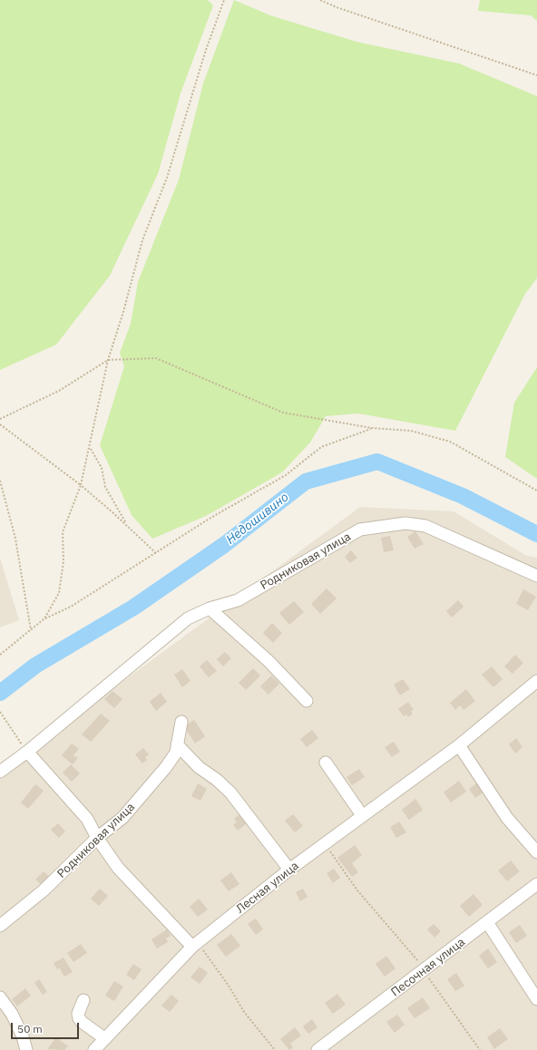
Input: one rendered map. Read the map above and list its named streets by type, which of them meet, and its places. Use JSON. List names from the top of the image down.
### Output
{
  "streets": {
    "street": ["Родниковая улица", "Лесная улица", "Песочная улица"]
  },
  "water": ["Недошивино"],
  "scale_bar": "50 m"
}
